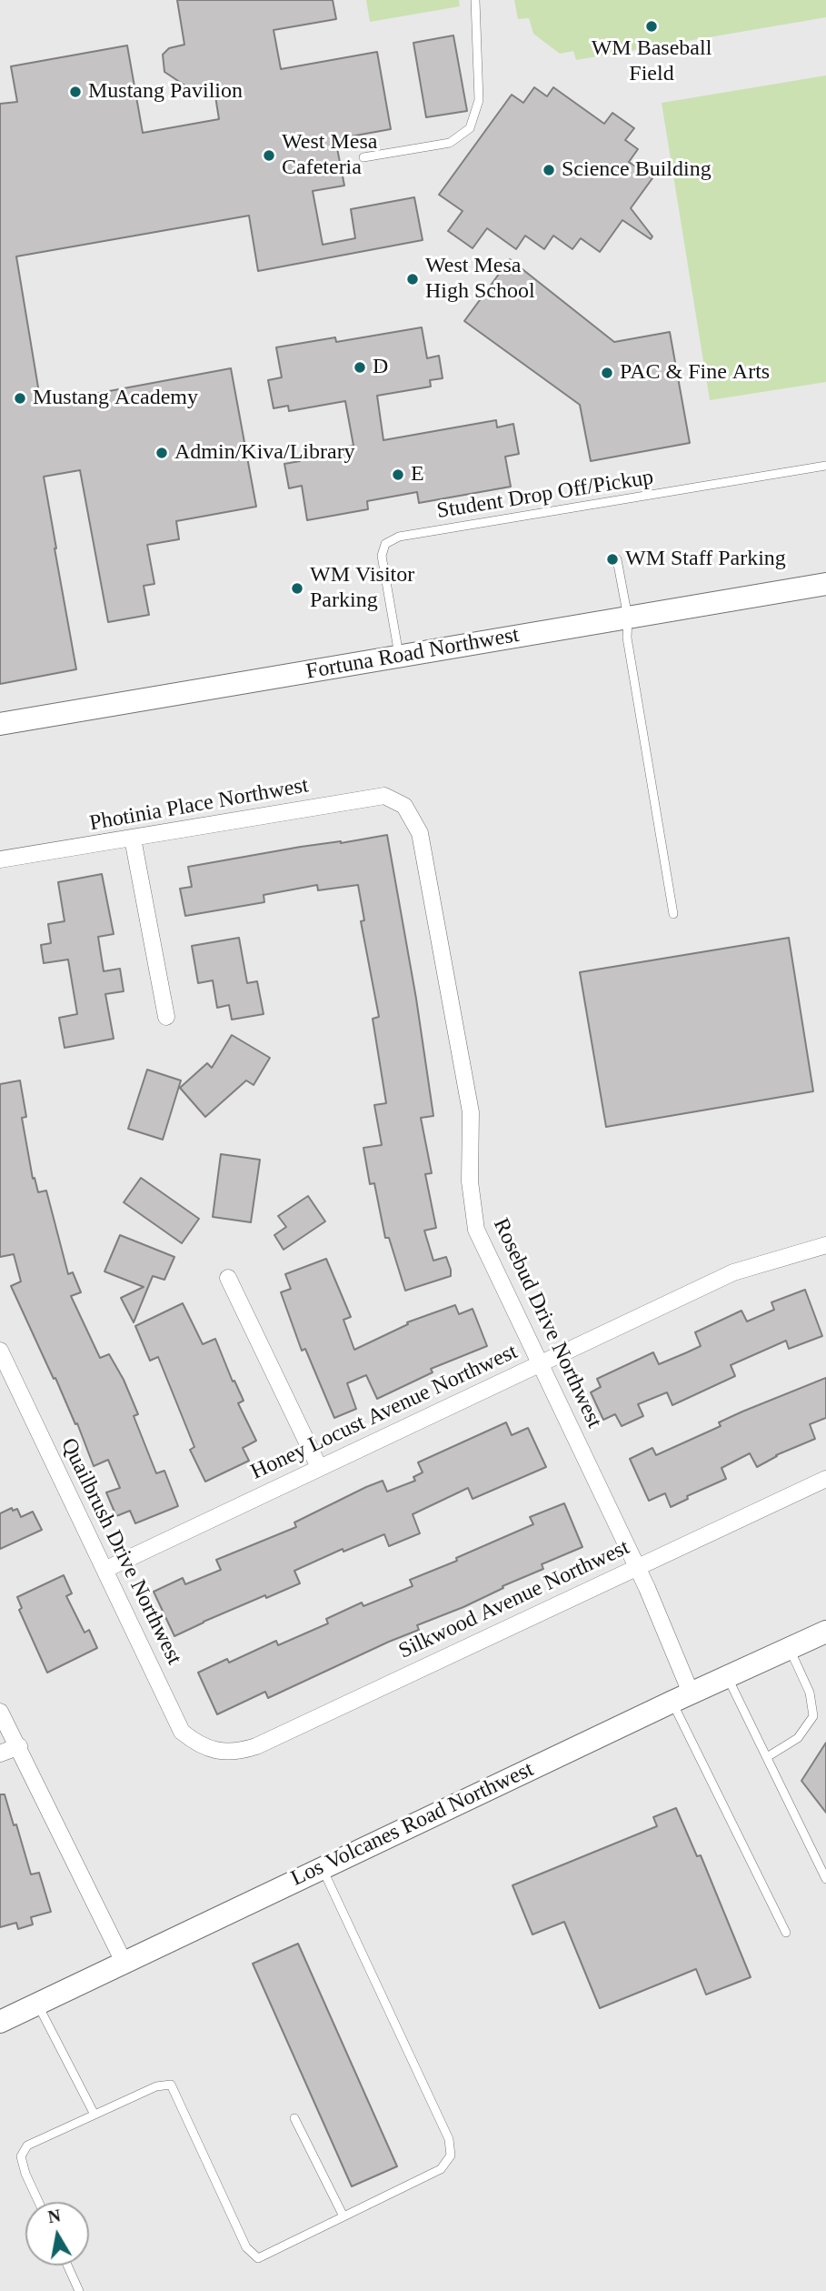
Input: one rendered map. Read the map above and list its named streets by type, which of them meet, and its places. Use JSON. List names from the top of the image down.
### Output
{
  "streets": {
    "street": [
      "Fortuna Road Northwest",
      "Photinia Place Northwest",
      "Rosebud Drive Northwest",
      "Honey Locust Avenue Northwest",
      "Quailbrush Drive Northwest",
      "Silkwood Avenue Northwest",
      "Los Volcanes Road Northwest"
    ],
    "lane": ["Student Drop Off/Pickup"]
  },
  "crossings": [
    ["Student Drop Off/Pickup", "Fortuna Road Northwest"],
    ["Photinia Place Northwest", "Rosebud Drive Northwest"],
    ["Rosebud Drive Northwest", "Honey Locust Avenue Northwest"],
    ["Rosebud Drive Northwest", "Silkwood Avenue Northwest"],
    ["Rosebud Drive Northwest", "Los Volcanes Road Northwest"],
    ["Honey Locust Avenue Northwest", "Quailbrush Drive Northwest"],
    ["Quailbrush Drive Northwest", "Silkwood Avenue Northwest"]
  ],
  "places": [
    "WM Baseball Field",
    "Mustang Pavilion",
    "West Mesa Cafeteria",
    "Science Building",
    "West Mesa High School",
    "D",
    "PAC & Fine Arts",
    "Mustang Academy",
    "Admin/Kiva/Library",
    "E",
    "WM Staff Parking",
    "WM Visitor Parking"
  ],
  "north": "top"
}
